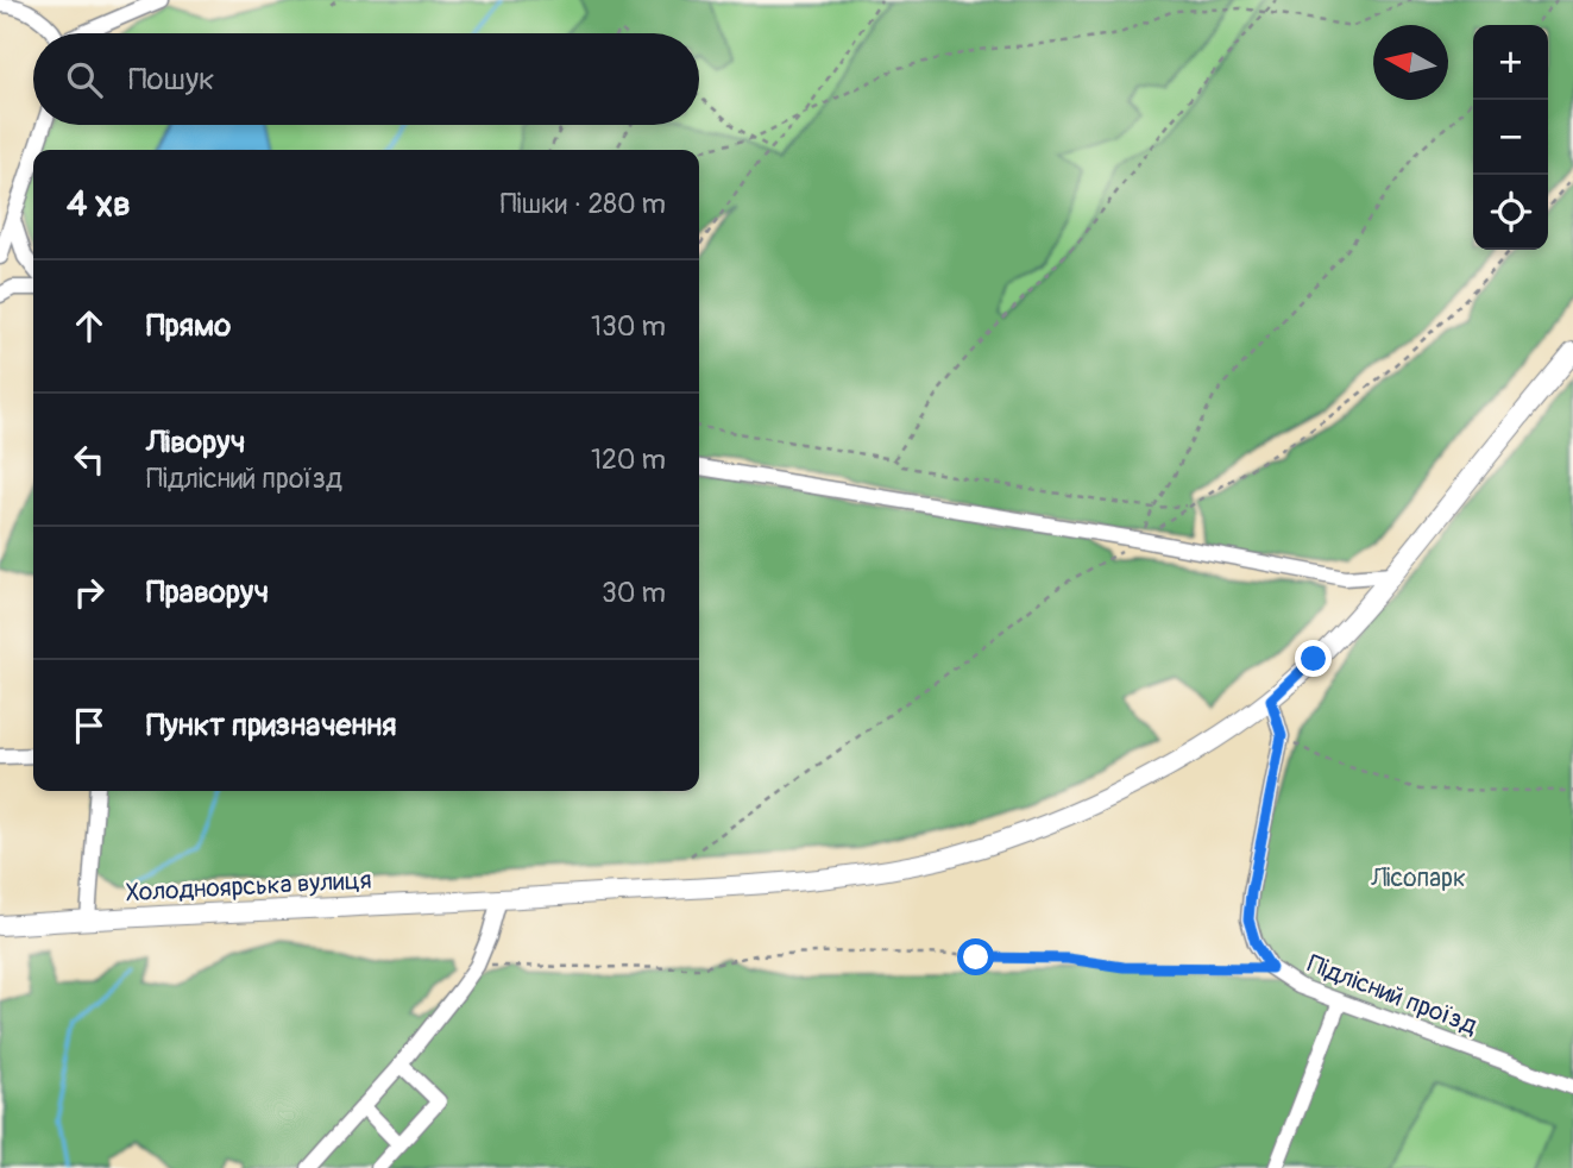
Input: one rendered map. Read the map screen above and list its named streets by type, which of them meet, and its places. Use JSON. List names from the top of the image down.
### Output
{
  "streets": {
    "main road": ["Холодноярська вулиця"],
    "street": ["Підлісний проїзд"]
  },
  "crossings": [
    ["Холодноярська вулиця", "Підлісний проїзд"]
  ],
  "parks": ["Лісопарк"],
  "north": "left",
  "page": {
    "map_buttons": ["+", "−"],
    "search": "Пошук",
    "heading": ["4 хв", "Пішки · 280 m"],
    "list": [
      ["Прямо", "130 m"],
      ["Ліворуч", "Підлісний проїзд", "120 m"],
      ["Праворуч", "30 m"],
      "Пункт призначення"
    ]
  }
}
